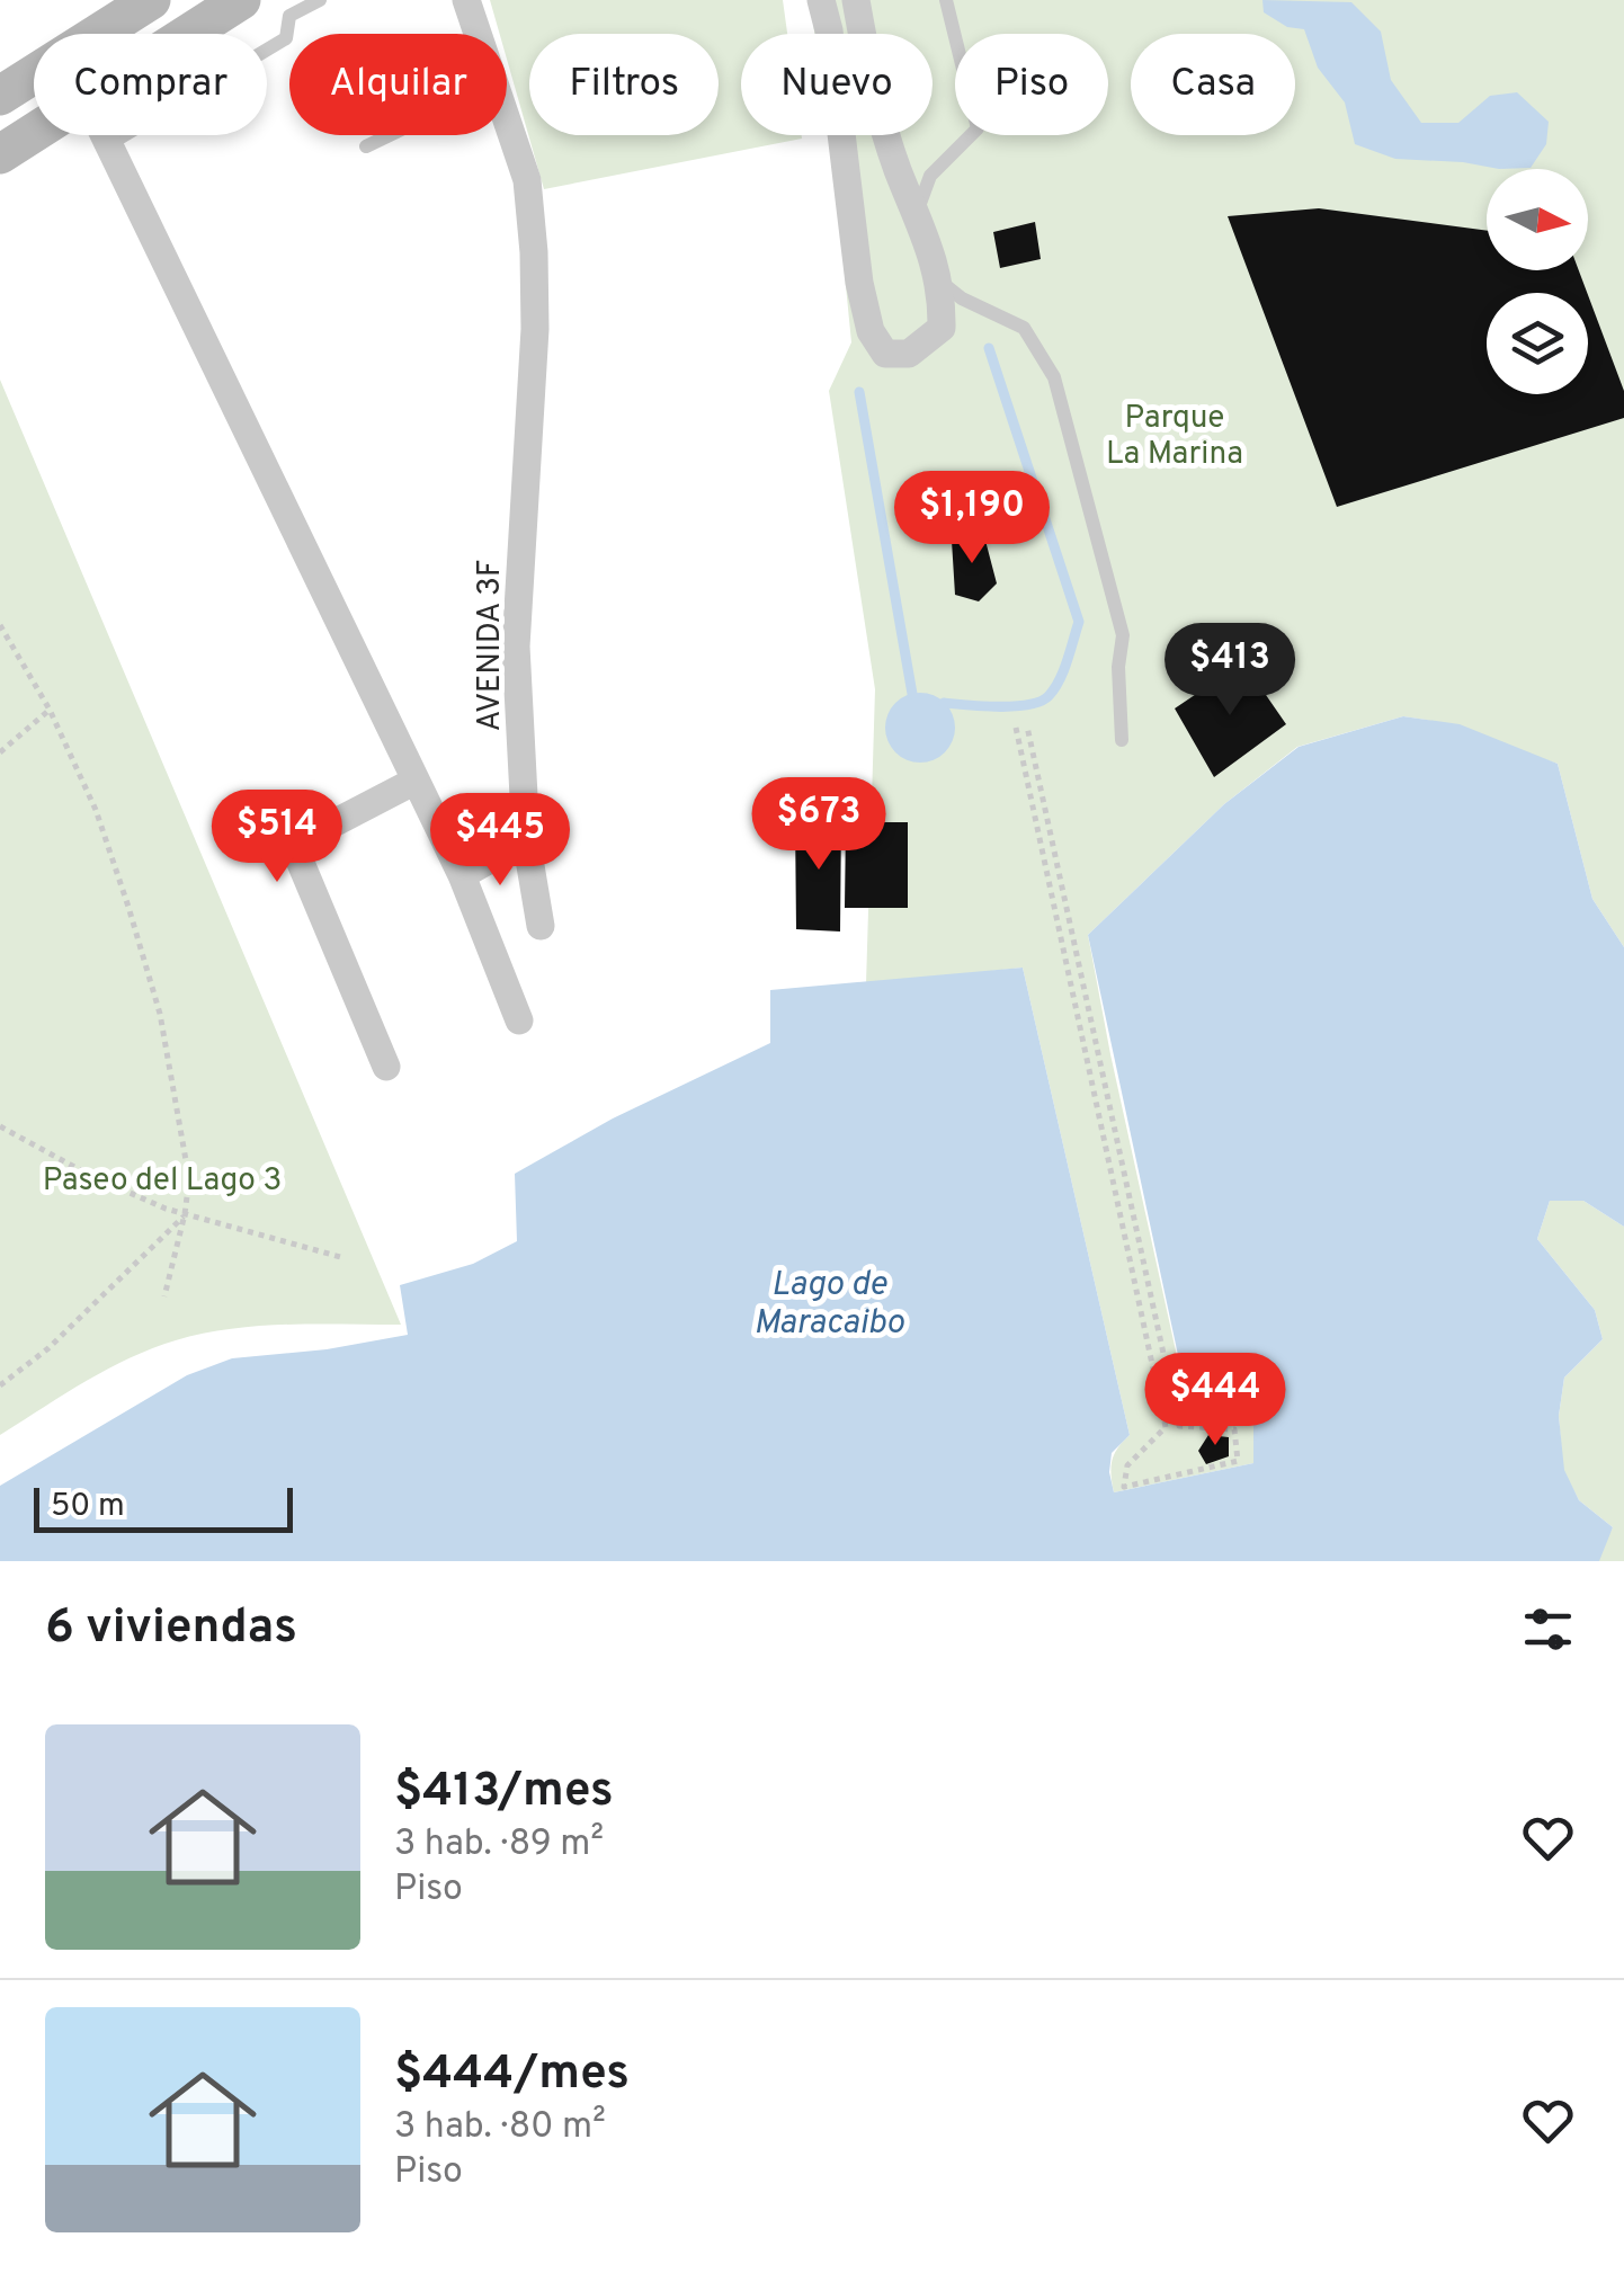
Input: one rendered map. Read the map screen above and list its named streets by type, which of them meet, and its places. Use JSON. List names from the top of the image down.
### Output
{
  "streets": {
    "street": ["AVENIDA 3F"]
  },
  "water": ["Lago de Maracaibo"],
  "parks": ["Parque La Marina", "Paseo del Lago 3"],
  "scale_bar": "50 m",
  "north": "right",
  "page": {
    "chip": [
      "Comprar",
      "Alquilar",
      "Filtros",
      "Nuevo",
      "Piso",
      "Casa"
    ],
    "price": [
      "$1,190",
      "$413",
      "$673",
      "$514",
      "$445",
      "$444"
    ],
    "scale": "50 m",
    "heading": "6 viviendas",
    "list": [
      {
        "name": "$413/mes",
        "note": "3 hab. · 89 m² · Piso"
      },
      {
        "name": "$444/mes",
        "note": "3 hab. · 80 m² · Piso"
      }
    ]
  }
}
